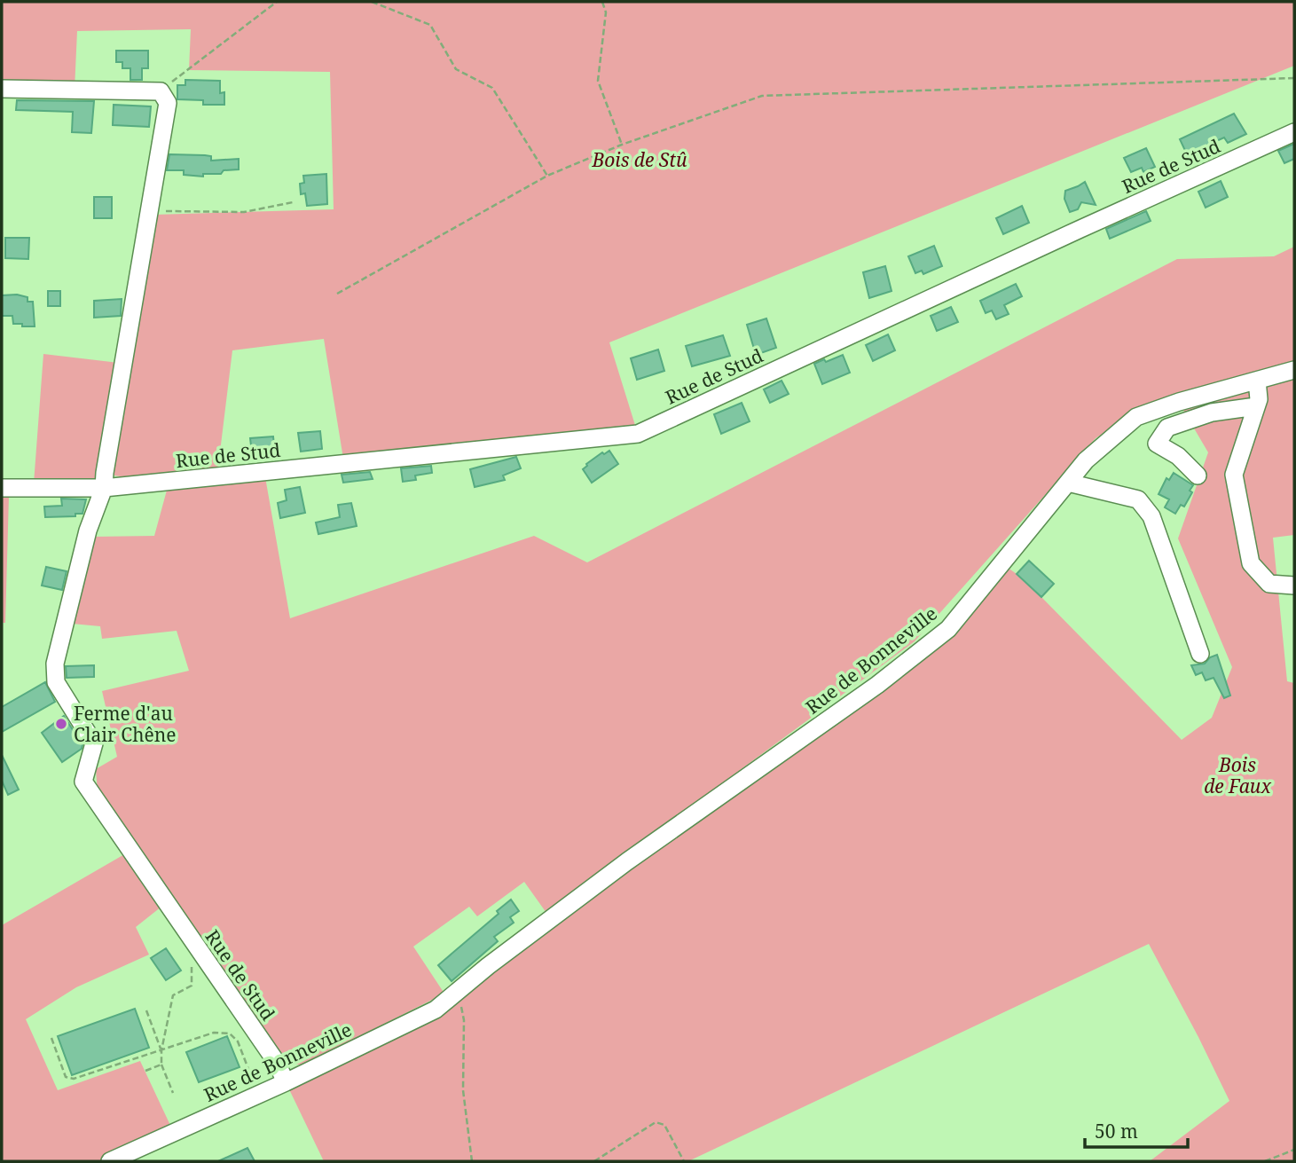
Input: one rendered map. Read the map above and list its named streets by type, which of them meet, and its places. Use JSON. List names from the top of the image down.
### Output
{
  "streets": {
    "street": ["Rue de Stud", "Rue de Bonneville"]
  },
  "crossings": [
    ["Rue de Stud", "Rue de Bonneville"]
  ],
  "parks": ["Bois de Stû", "Bois de Faux"],
  "places": ["Ferme d'au Clair Chêne"],
  "scale_bar": "50 m"
}
